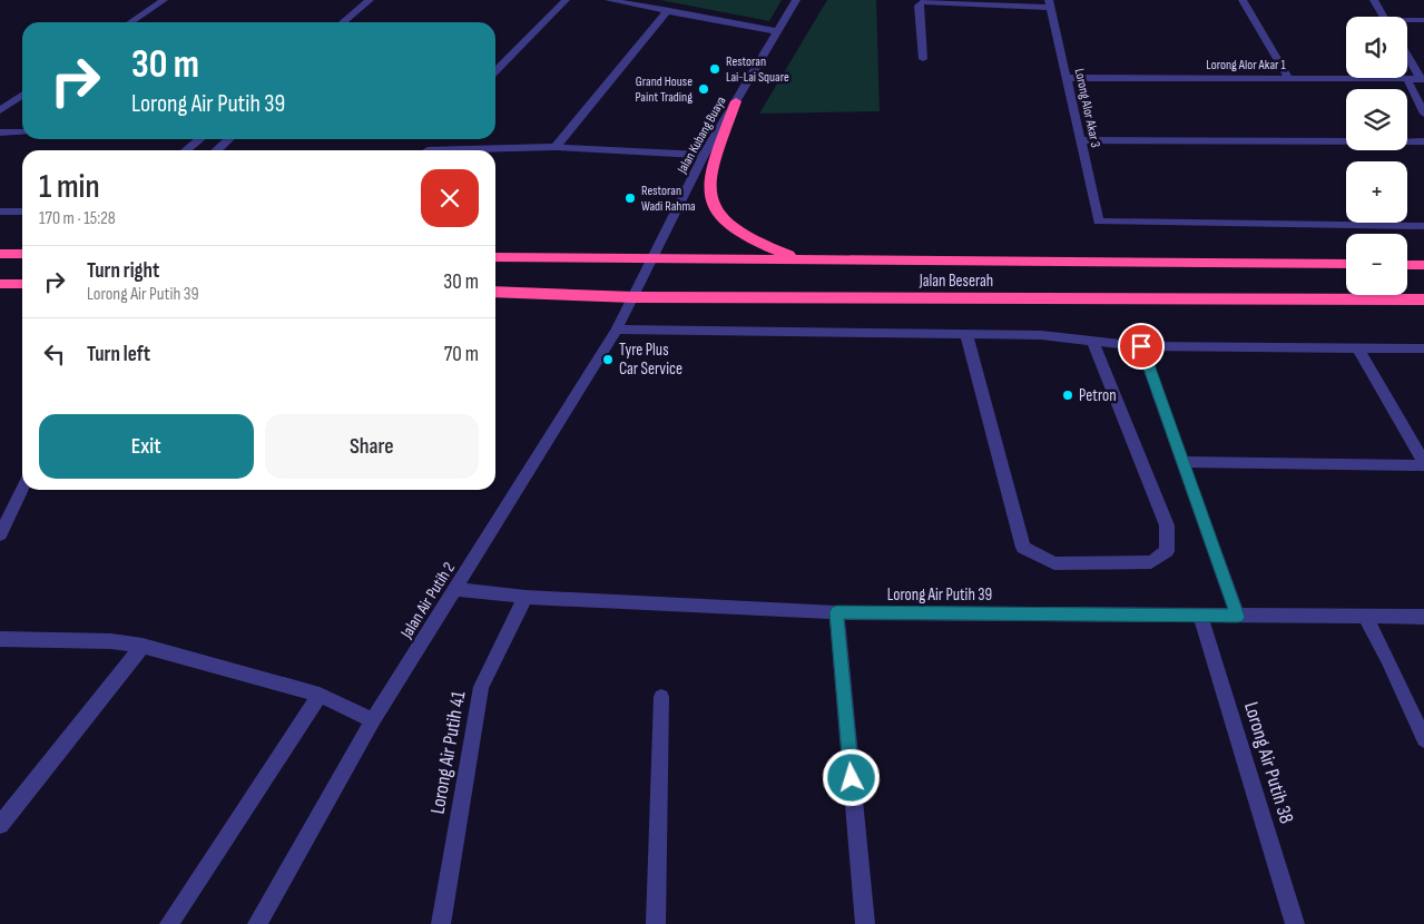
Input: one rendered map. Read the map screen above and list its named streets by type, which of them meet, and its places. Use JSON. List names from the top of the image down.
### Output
{
  "streets": {
    "highway": ["Jalan Beserah"],
    "street": [
      "Lorong Alor Akar 1",
      "Lorong Alor Akar 3",
      "Jalan Kubang Buaya",
      "Lorong Air Putih 39",
      "Jalan Air Putih 2",
      "Lorong Air Putih 41",
      "Lorong Air Putih 38"
    ]
  },
  "crossings": [
    ["Lorong Alor Akar 1", "Lorong Alor Akar 3"],
    ["Jalan Kubang Buaya", "Jalan Beserah"],
    ["Jalan Kubang Buaya", "Jalan Air Putih 2"],
    ["Jalan Beserah", "Jalan Air Putih 2"],
    ["Lorong Air Putih 39", "Jalan Air Putih 2"],
    ["Lorong Air Putih 39", "Lorong Air Putih 41"],
    ["Lorong Air Putih 39", "Lorong Air Putih 38"]
  ],
  "places": [
    "Restoran Lai-Lai Square",
    "Grand House Paint Trading",
    "Restoran Wadi Rahma",
    "Tyre Plus Car Service",
    "Petron"
  ],
  "page": {
    "map_buttons": ["+", "−"],
    "turn": ["30 m", "Lorong Air Putih 39"],
    "heading": ["1 min", "170 m · 15:28"],
    "list": [
      {
        "name": "Turn right",
        "note": "Lorong Air Putih 39",
        "value": "30 m"
      },
      {
        "name": "Turn left",
        "value": "70 m"
      }
    ],
    "buttons": ["Exit", "Share"]
  }
}
